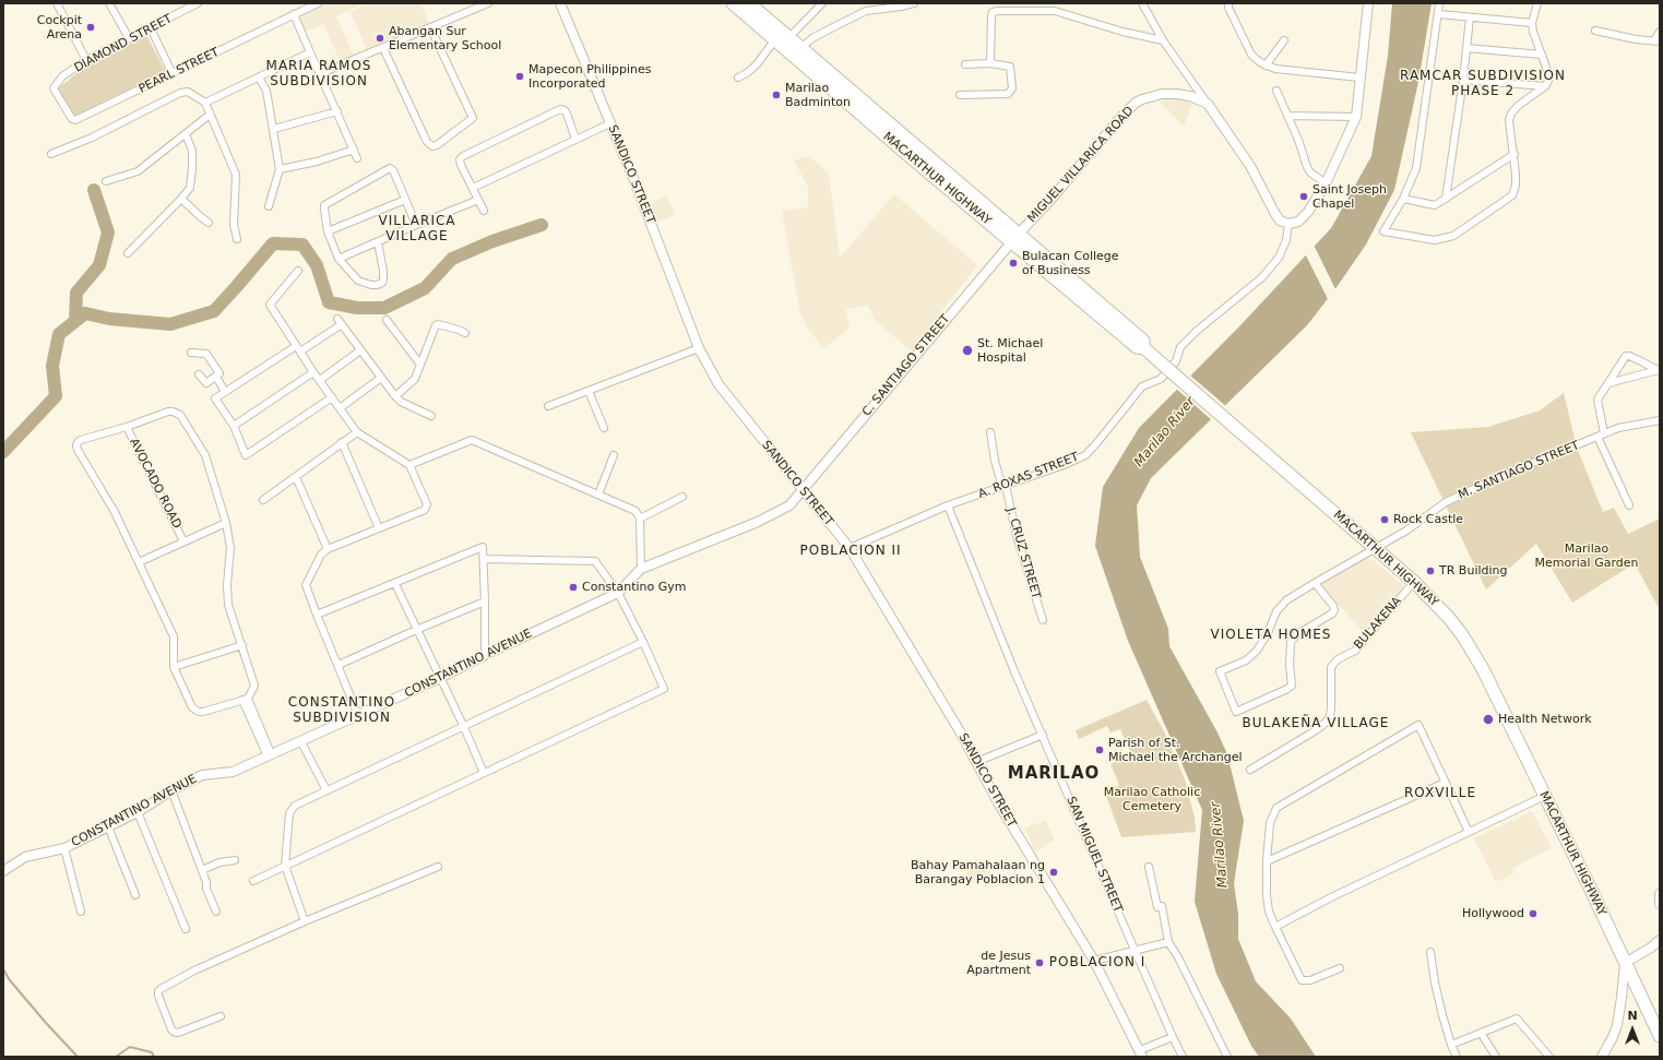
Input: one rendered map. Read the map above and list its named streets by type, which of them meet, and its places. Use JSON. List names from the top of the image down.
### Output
{
  "streets": {
    "highway": ["MACARTHUR HIGHWAY"],
    "main road": [
      "MIGUEL VILLARICA ROAD",
      "SANDICO STREET",
      "C. SANTIAGO STREET",
      "CONSTANTINO AVENUE"
    ],
    "street": [
      "DIAMOND STREET",
      "PEARL STREET",
      "M. SANTIAGO STREET",
      "A. ROXAS STREET",
      "AVOCADO ROAD",
      "J. CRUZ STREET",
      "BULAKENA",
      "SAN MIGUEL STREET"
    ]
  },
  "crossings": [
    ["DIAMOND STREET", "PEARL STREET"],
    ["MIGUEL VILLARICA ROAD", "MACARTHUR HIGHWAY"],
    ["MIGUEL VILLARICA ROAD", "C. SANTIAGO STREET"],
    ["SANDICO STREET", "C. SANTIAGO STREET"],
    ["SANDICO STREET", "A. ROXAS STREET"],
    ["SANDICO STREET", "CONSTANTINO AVENUE"],
    ["MACARTHUR HIGHWAY", "C. SANTIAGO STREET"],
    ["MACARTHUR HIGHWAY", "M. SANTIAGO STREET"],
    ["MACARTHUR HIGHWAY", "BULAKENA"],
    ["C. SANTIAGO STREET", "CONSTANTINO AVENUE"],
    ["A. ROXAS STREET", "J. CRUZ STREET"],
    ["A. ROXAS STREET", "SAN MIGUEL STREET"]
  ],
  "districts": [
    "MARIA RAMOS SUBDIVISION",
    "RAMCAR SUBDIVISION PHASE 2",
    "VILLARICA VILLAGE",
    "POBLACION II",
    "VIOLETA HOMES",
    "CONSTANTINO SUBDIVISION",
    "BULAKEÑA VILLAGE",
    "MARILAO",
    "ROXVILLE",
    "POBLACION I"
  ],
  "water": ["Marilao River"],
  "parks": ["Marilao Memorial Garden", "Marilao Catholic Cemetery"],
  "places": [
    "Cockpit Arena",
    "Abangan Sur Elementary School",
    "Mapecon Philippines Incorporated",
    "Marilao Badminton",
    "Saint Joseph Chapel",
    "Bulacan College of Business",
    "St. Michael Hospital",
    "Rock Castle",
    "TR Building",
    "Constantino Gym",
    "Health Network",
    "Parish of St. Michael the Archangel",
    "Bahay Pamahalaan ng Barangay Poblacion 1",
    "Hollywood",
    "de Jesus Apartment"
  ],
  "north": "top"
}
